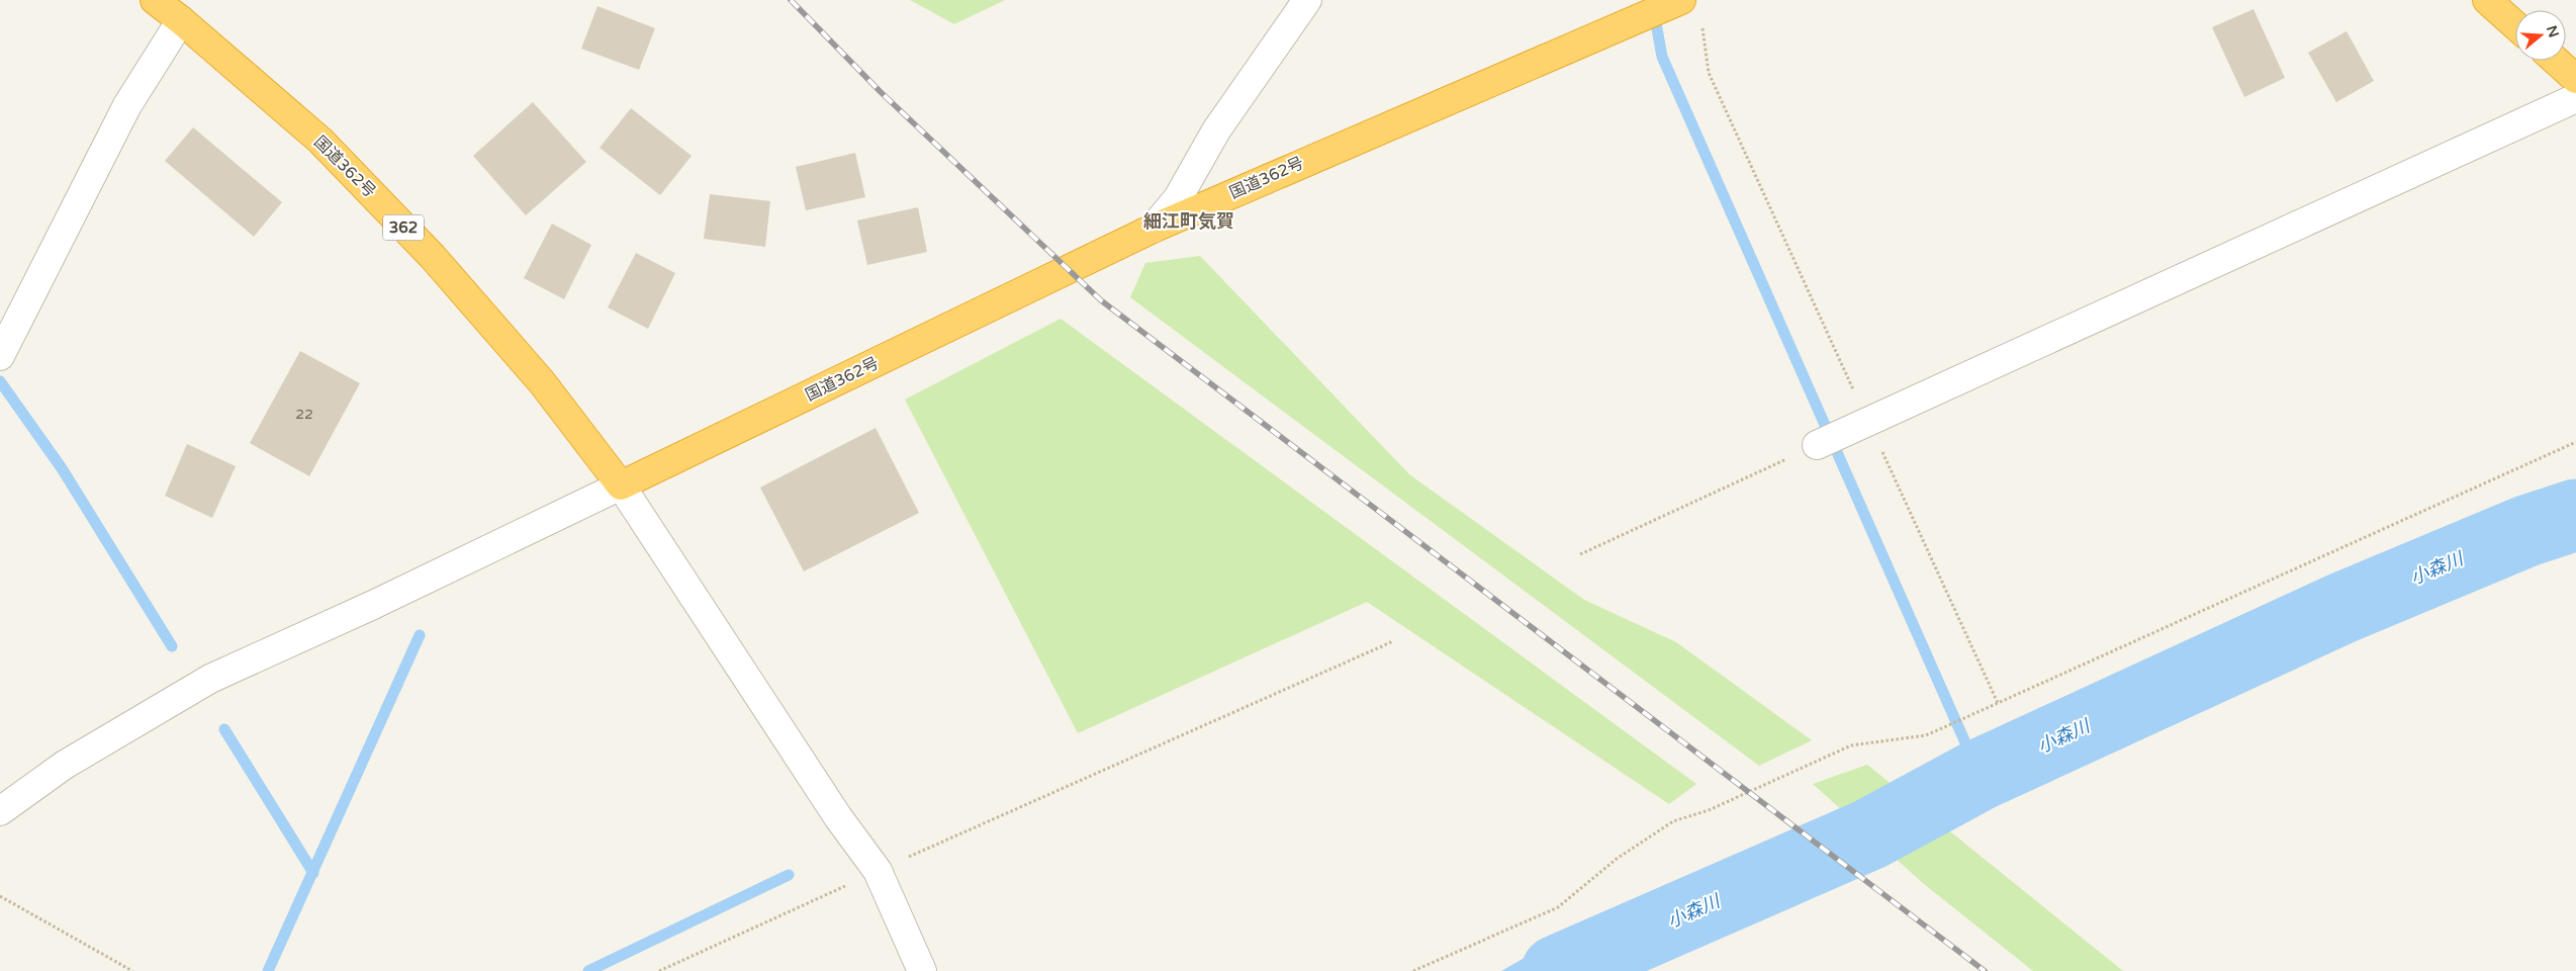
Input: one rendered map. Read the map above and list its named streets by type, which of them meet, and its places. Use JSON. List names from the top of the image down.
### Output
{
  "streets": {
    "highway": ["国道362号", "362"]
  },
  "districts": ["細江町気賀"],
  "water": ["小森川"],
  "house_numbers": ["22"],
  "north": "right"
}
